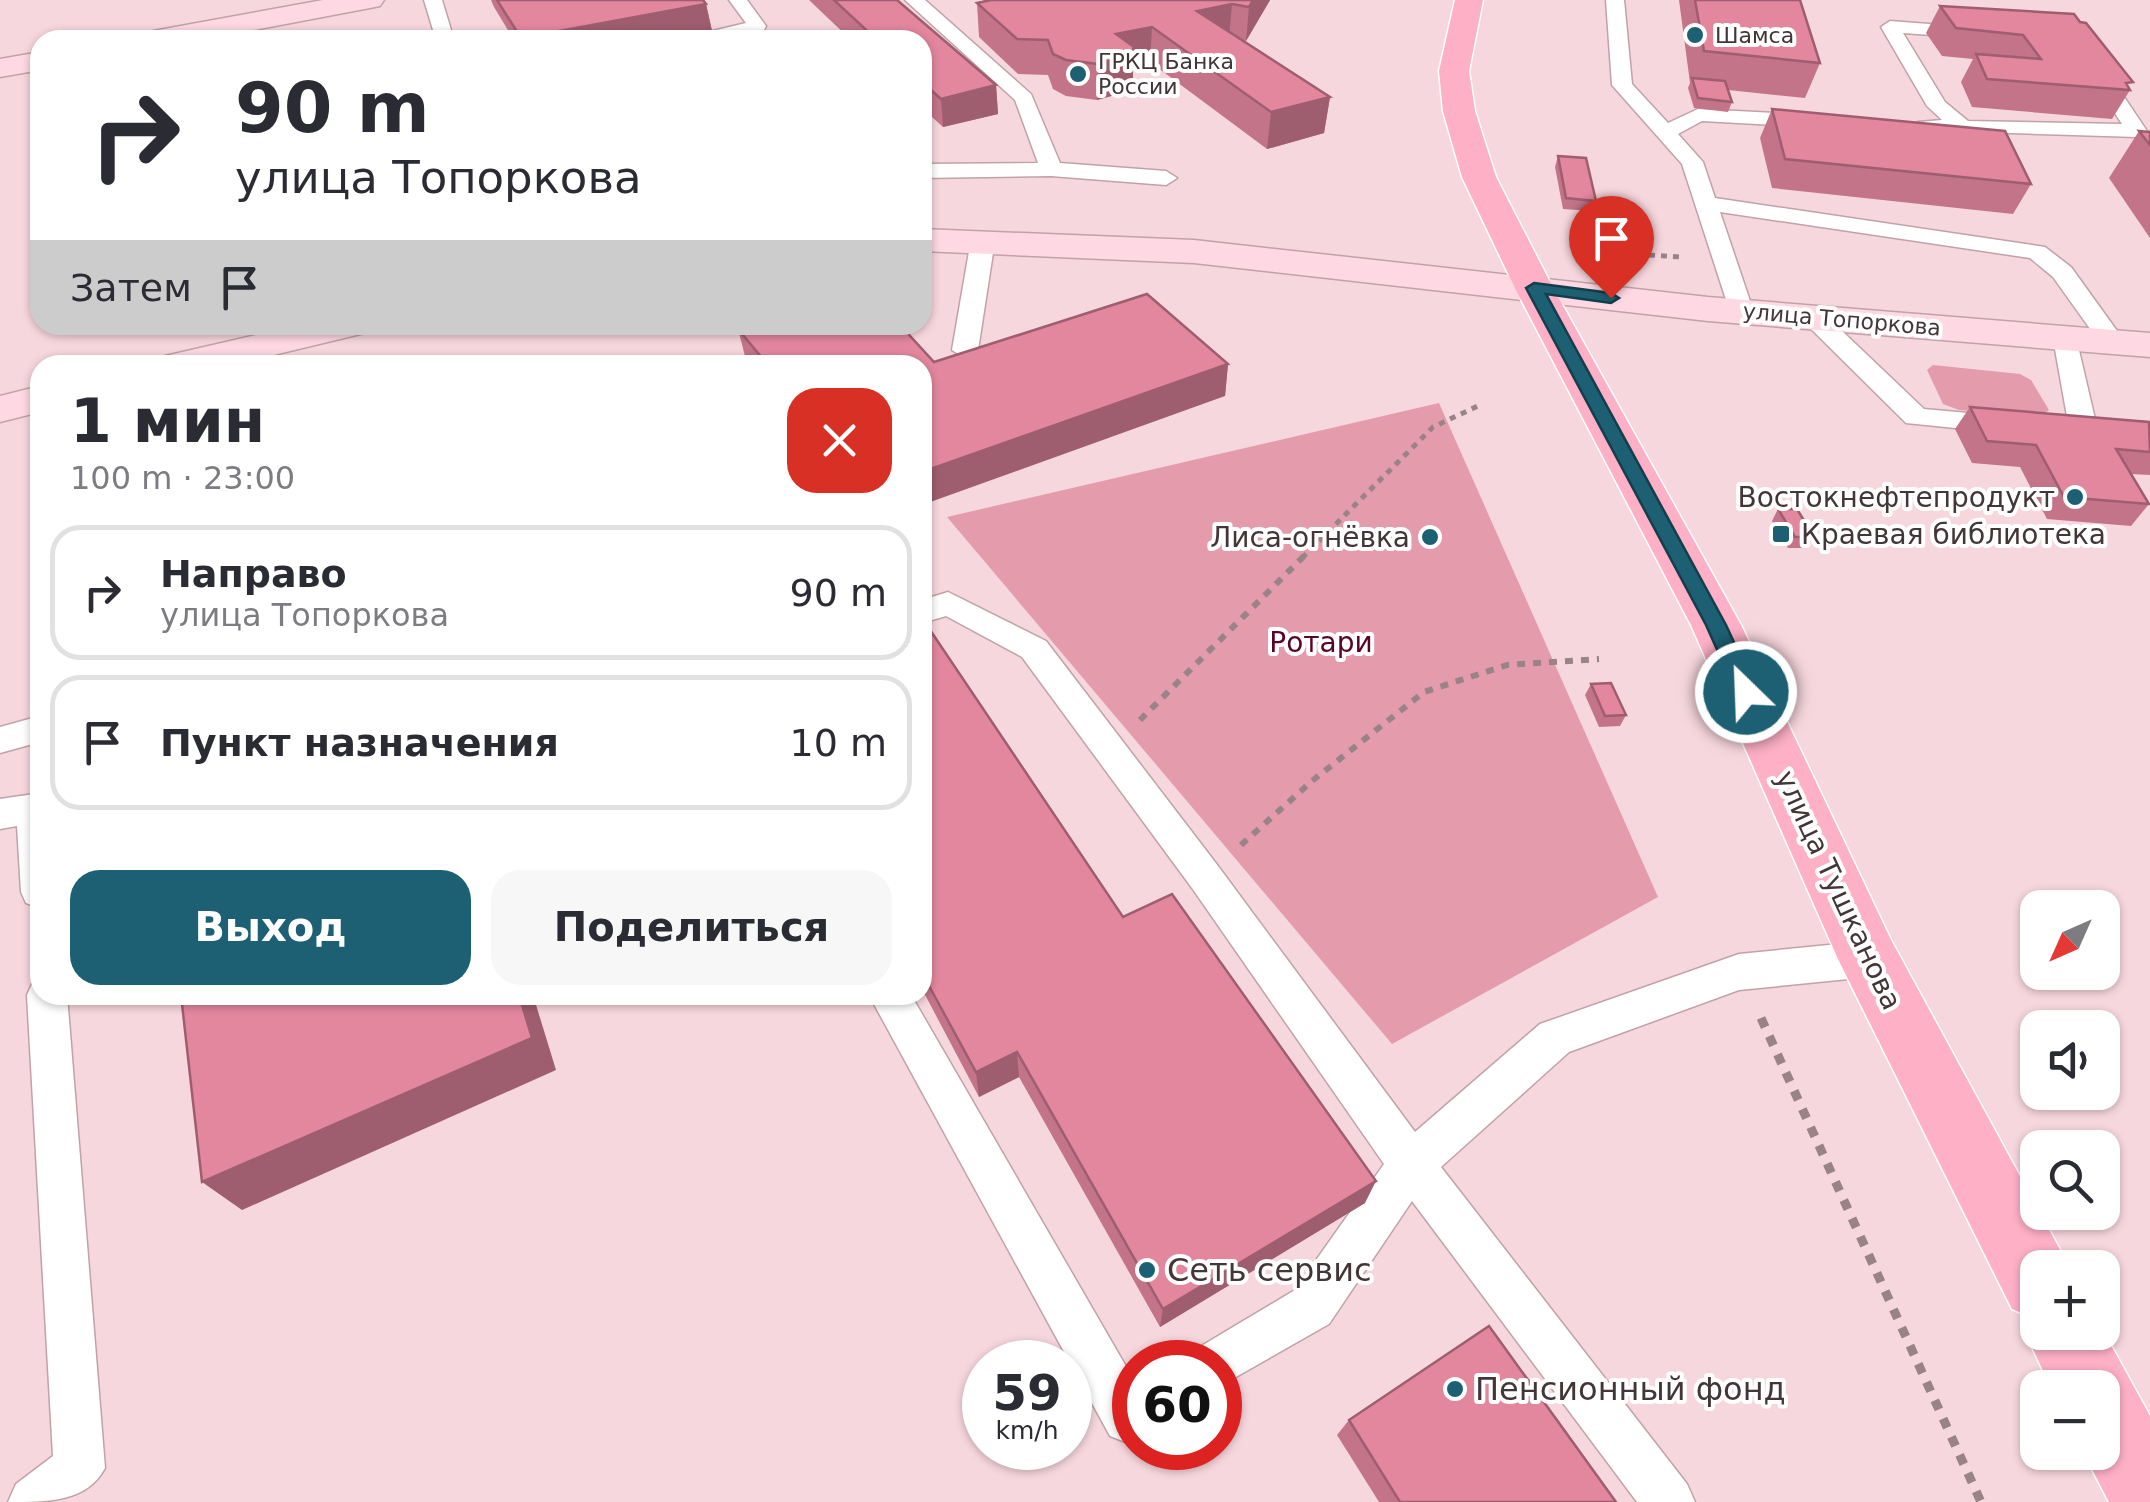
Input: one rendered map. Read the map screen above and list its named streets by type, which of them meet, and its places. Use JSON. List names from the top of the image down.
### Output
{
  "streets": {
    "main road": ["улица Топоркова", "улица Тушканова"]
  },
  "crossings": [
    ["улица Топоркова", "улица Тушканова"]
  ],
  "parks": ["Ротари"],
  "places": {
    "other": [
      "Шамса",
      "ГРКЦ Банка России",
      "Востокнефтепродукт",
      "Лиса-огнёвка",
      "Сеть сервис",
      "Пенсионный фонд"
    ],
    "transit": ["Краевая библиотека"]
  },
  "north": "bottom left",
  "page": {
    "turn": ["90 m", "улица Топоркова"],
    "then": "Затем",
    "heading": ["1 мин", "100 m · 23:00"],
    "list": [
      {
        "name": "Направо",
        "note": "улица Топоркова",
        "value": "90 m"
      },
      {
        "name": "Пункт назначения",
        "value": "10 m"
      }
    ],
    "buttons": ["Выход", "Поделиться"],
    "map_buttons": ["+", "−"],
    "speed": "59 km/h",
    "limit": "60"
  }
}
